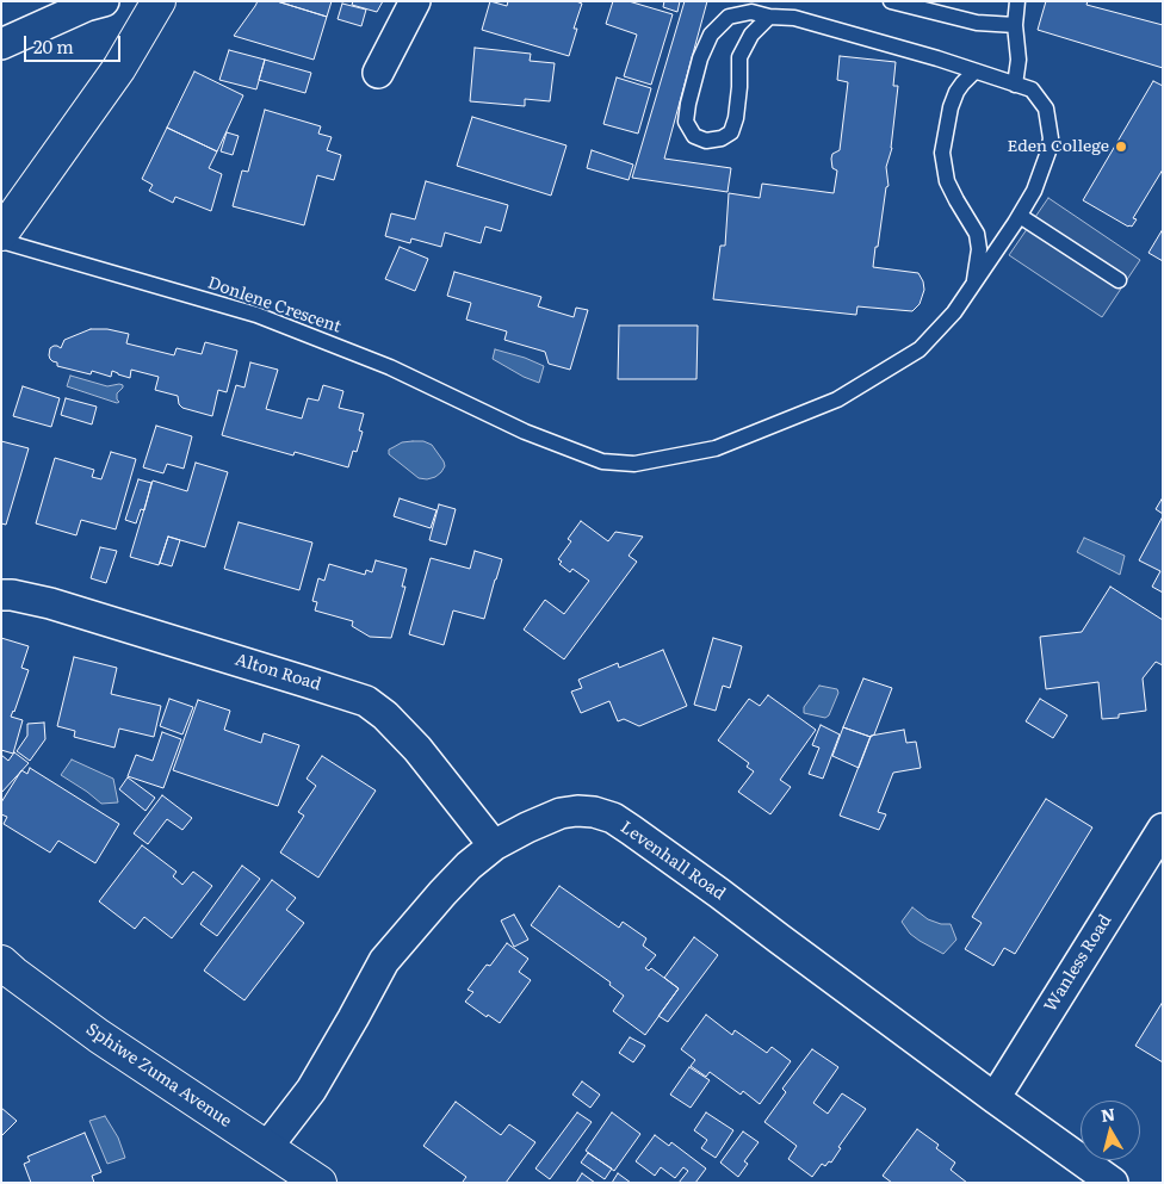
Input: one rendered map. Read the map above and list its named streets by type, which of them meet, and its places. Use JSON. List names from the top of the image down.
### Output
{
  "streets": {
    "street": [
      "Alton Road",
      "Levenhall Road",
      "Wanless Road",
      "Sphiwe Zuma Avenue"
    ],
    "lane": ["Donlene Crescent"]
  },
  "crossings": [
    ["Alton Road", "Levenhall Road"],
    ["Levenhall Road", "Wanless Road"],
    ["Levenhall Road", "Sphiwe Zuma Avenue"]
  ],
  "places": ["Eden College"],
  "scale_bar": "20 m",
  "north": "top"
}
